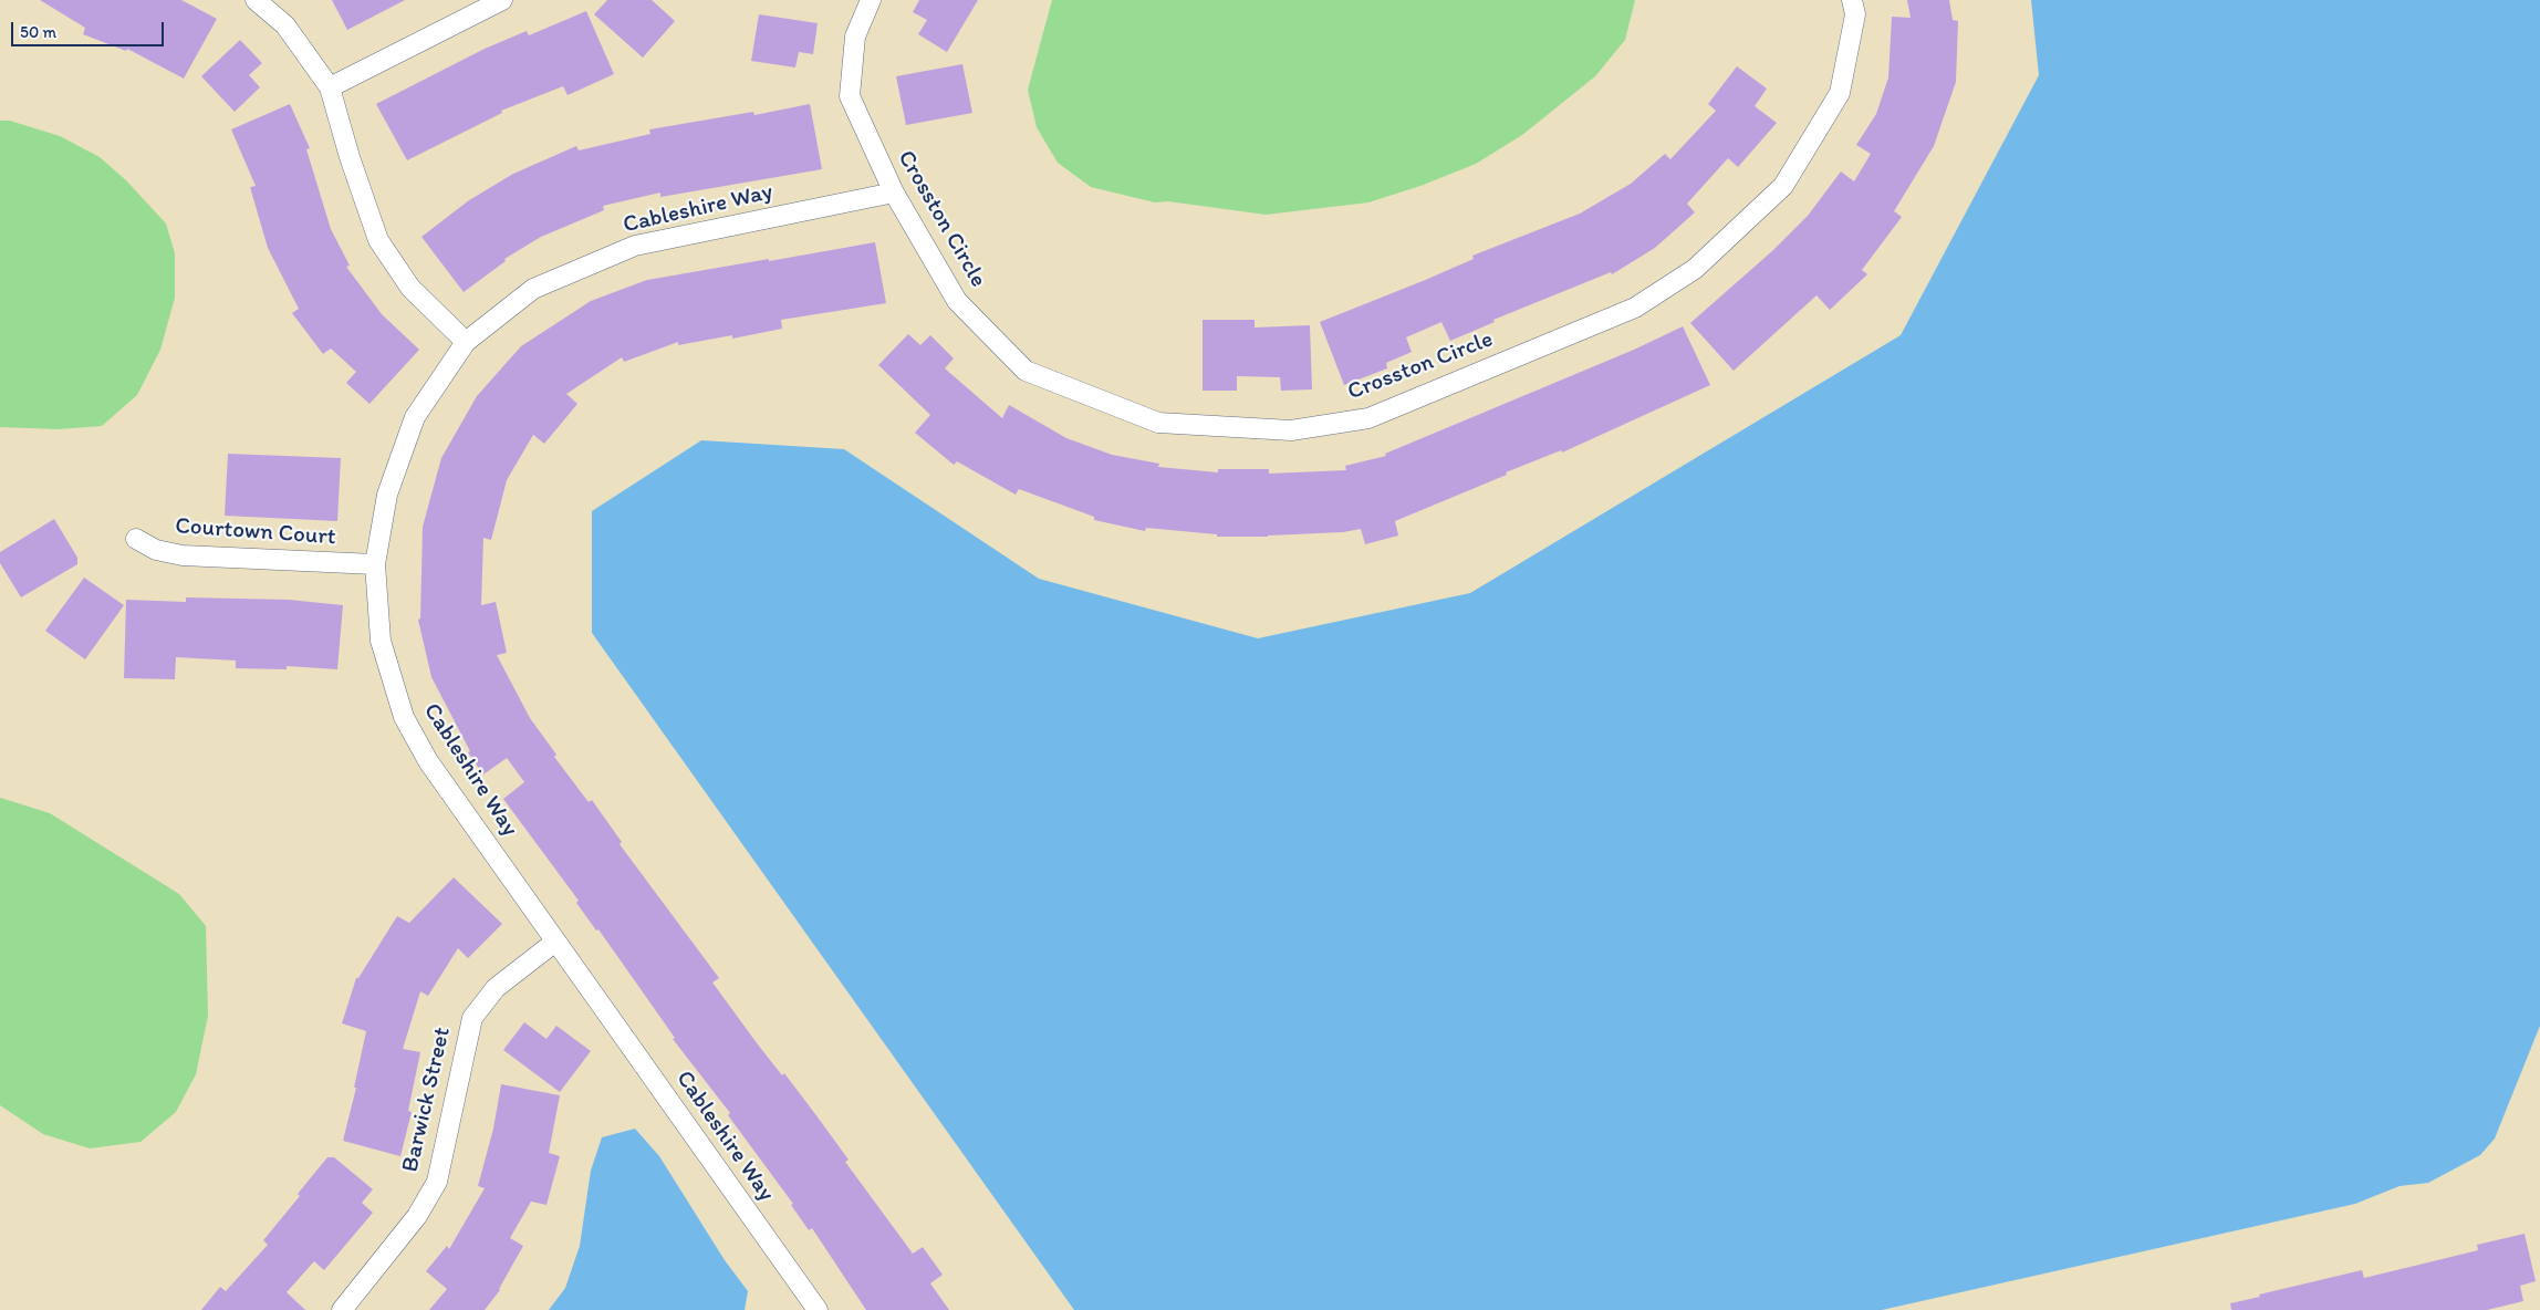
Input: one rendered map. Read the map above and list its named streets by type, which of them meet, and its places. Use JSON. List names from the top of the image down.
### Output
{
  "streets": {
    "street": [
      "Cableshire Way",
      "Crosston Circle",
      "Courtown Court",
      "Barwick Street"
    ]
  },
  "crossings": [
    ["Cableshire Way", "Crosston Circle"],
    ["Cableshire Way", "Courtown Court"],
    ["Cableshire Way", "Barwick Street"]
  ],
  "scale_bar": "50 m"
}
